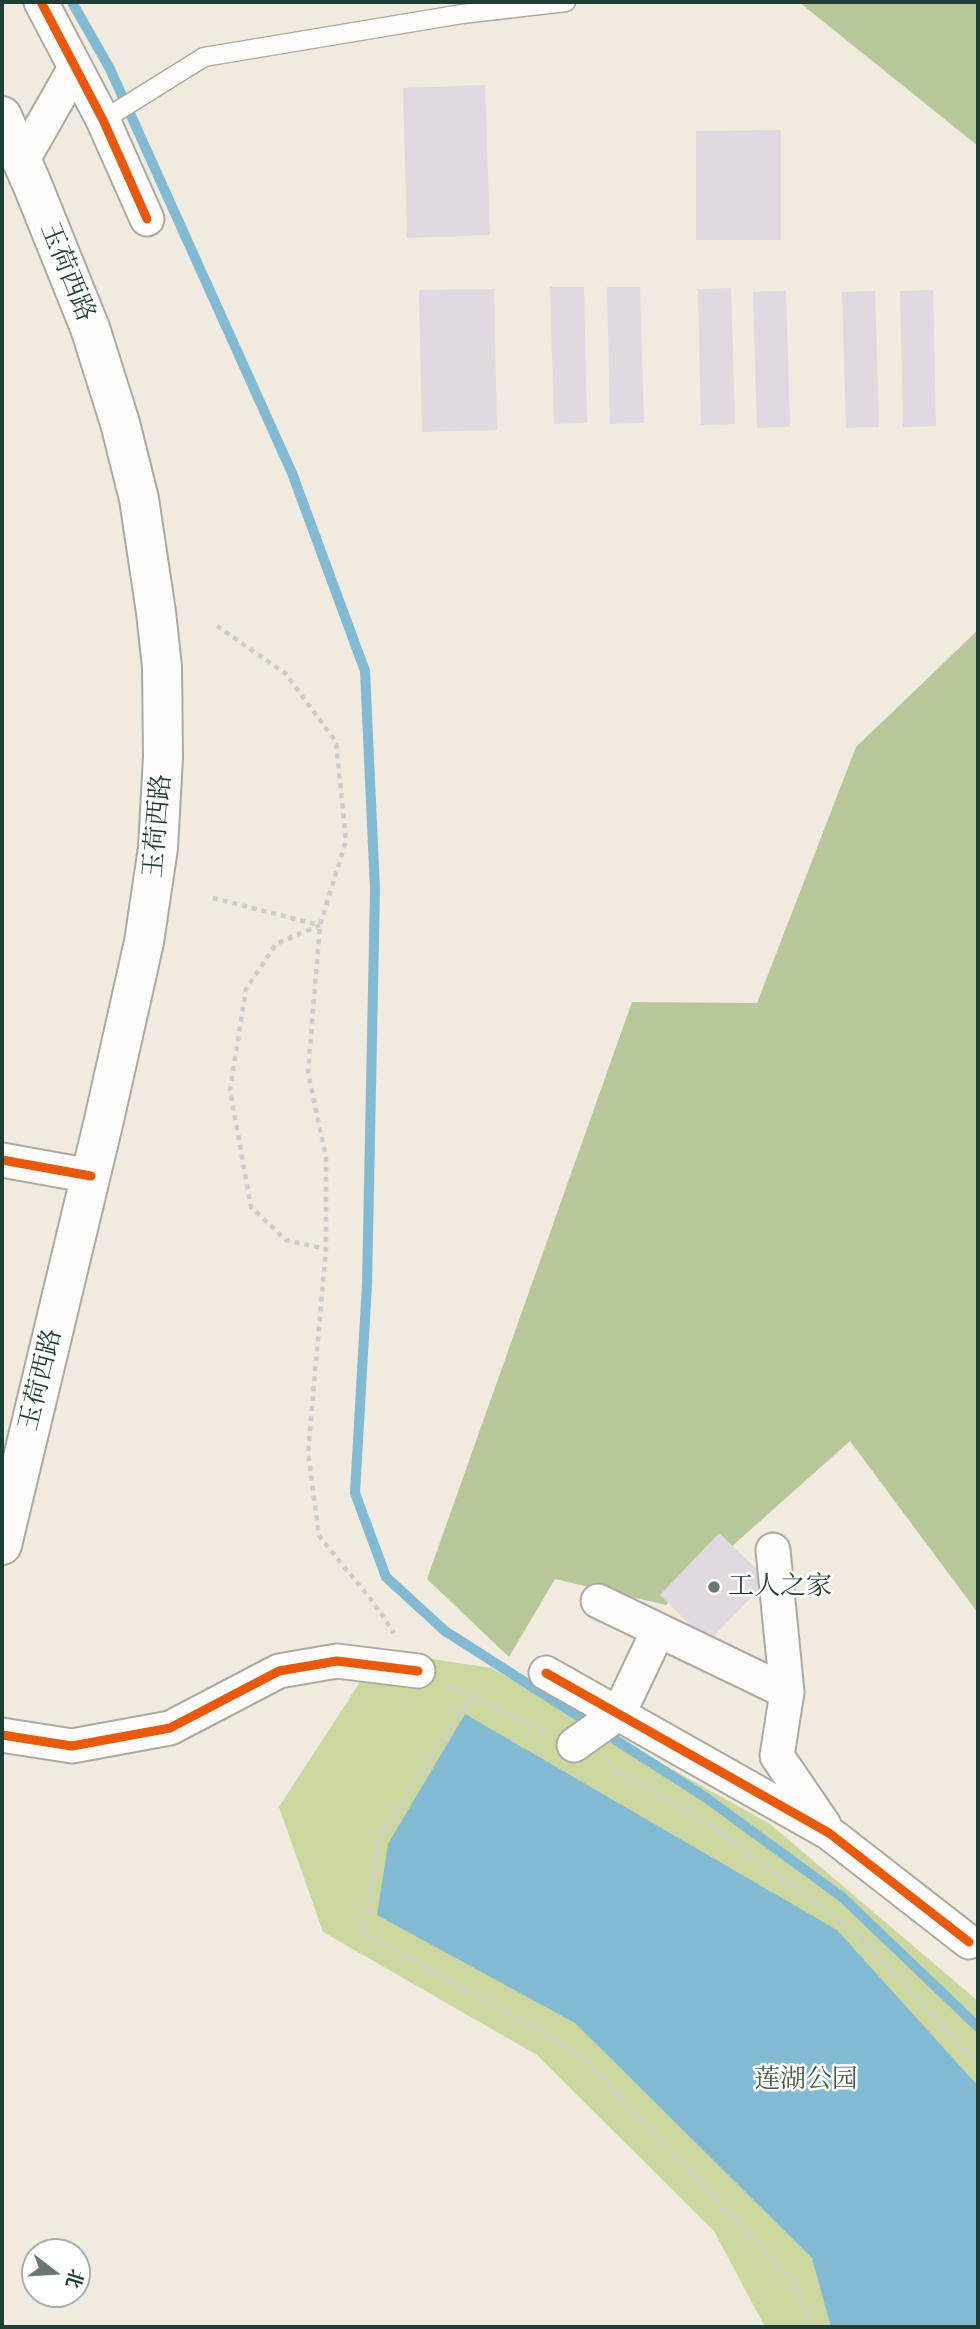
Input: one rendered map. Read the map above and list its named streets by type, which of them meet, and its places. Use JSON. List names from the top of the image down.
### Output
{
  "streets": {
    "main road": ["玉荷西路"]
  },
  "parks": ["莲湖公园"],
  "places": ["工人之家"],
  "north": "right"
}
